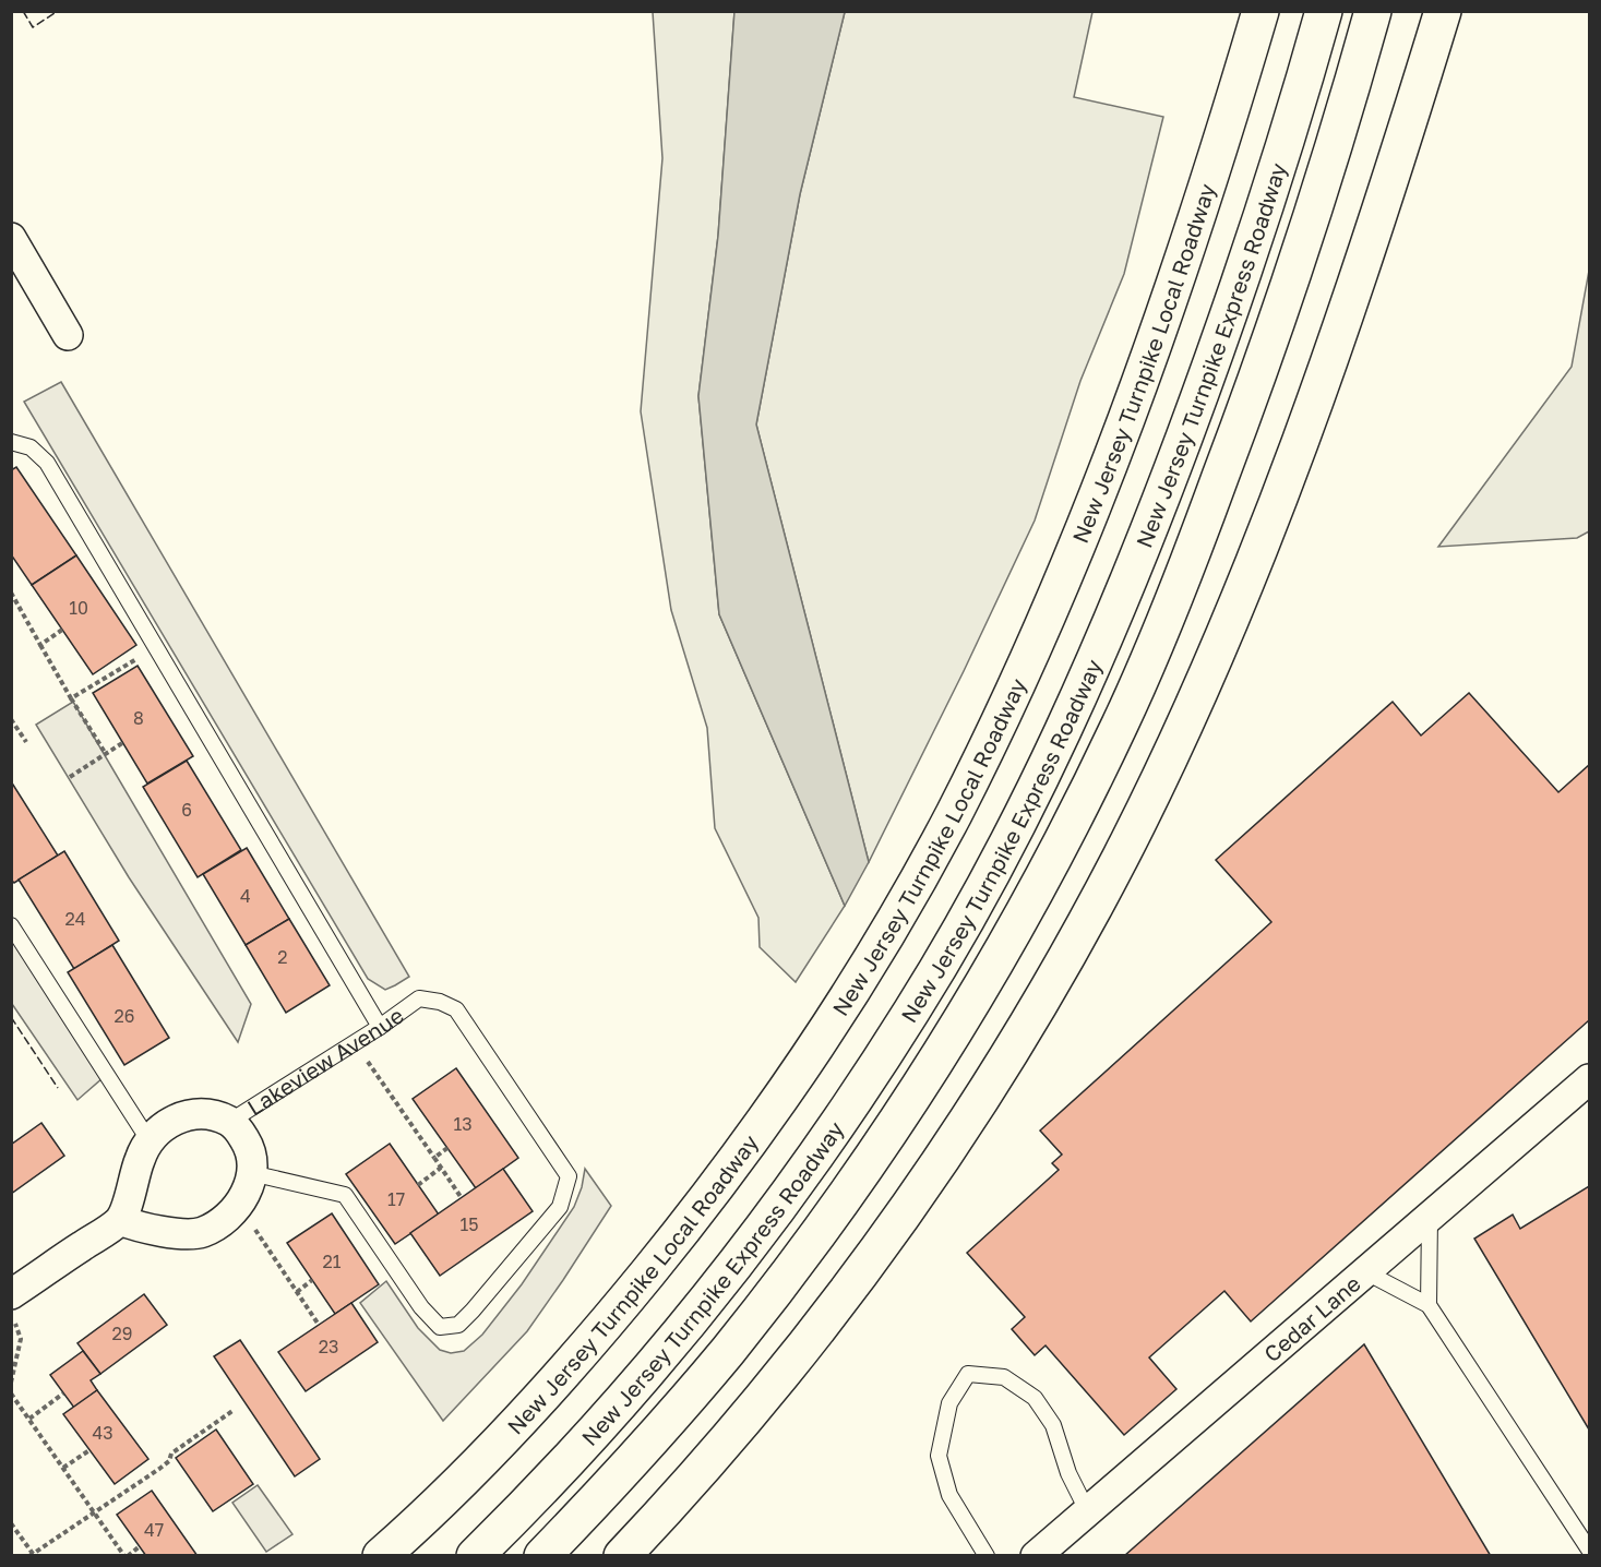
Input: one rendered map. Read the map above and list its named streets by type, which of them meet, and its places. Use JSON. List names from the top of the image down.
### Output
{
  "streets": {
    "highway": ["New Jersey Turnpike Express Roadway", "New Jersey Turnpike Local Roadway"],
    "street": ["Lakeview Avenue", "Cedar Lane"]
  },
  "house_numbers": [
    "10",
    "8",
    "6",
    "4",
    "24",
    "2",
    "26",
    "13",
    "17",
    "15",
    "21",
    "29",
    "23",
    "43",
    "47"
  ]
}
